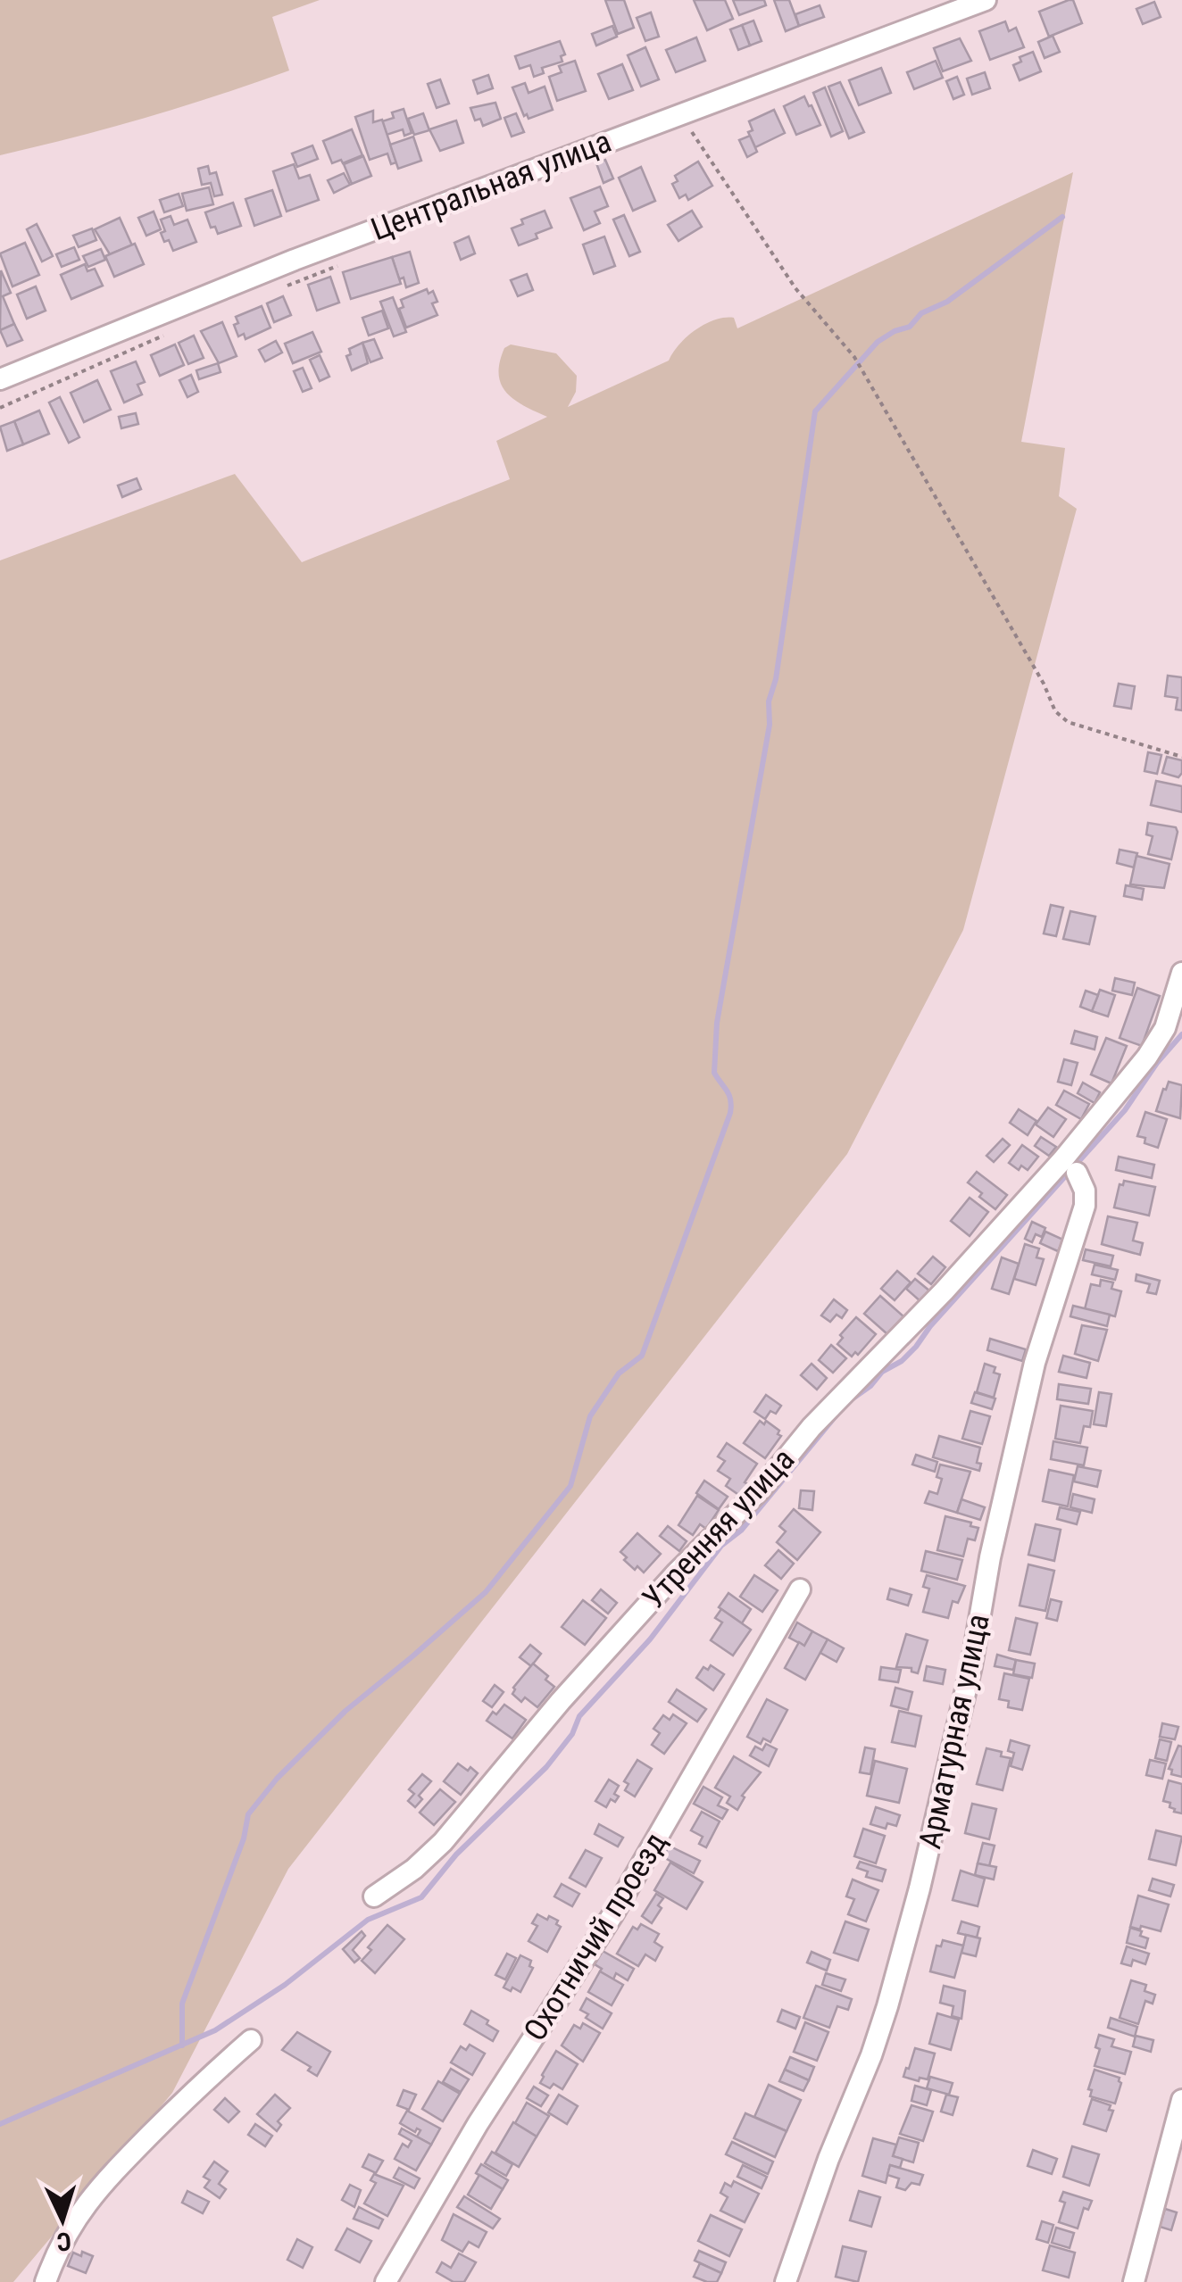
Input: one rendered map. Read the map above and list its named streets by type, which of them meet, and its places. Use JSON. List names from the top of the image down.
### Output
{
  "streets": {
    "street": [
      "Центральная улица",
      "Утренняя улица",
      "Арматурная улица",
      "Охотничий проезд"
    ]
  },
  "crossings": [
    ["Утренняя улица", "Арматурная улица"]
  ],
  "north": "bottom"
}
